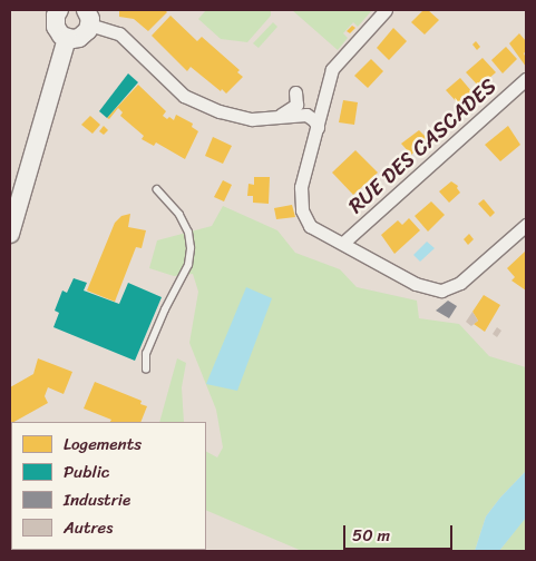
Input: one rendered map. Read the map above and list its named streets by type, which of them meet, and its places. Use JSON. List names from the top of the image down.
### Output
{
  "streets": {
    "street": ["RUE DES CASCADES"]
  },
  "legend": [
    "Logements",
    "Public",
    "Industrie",
    "Autres"
  ],
  "scale_bar": "50 m"
}
